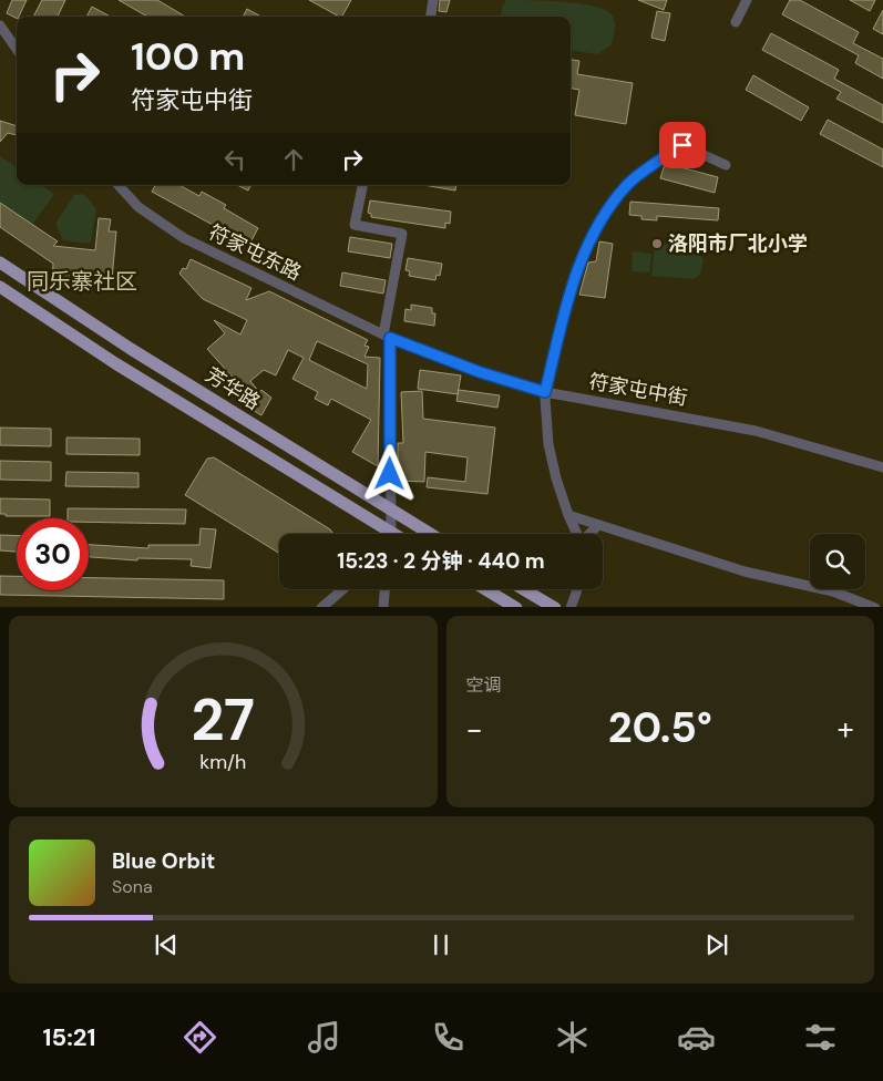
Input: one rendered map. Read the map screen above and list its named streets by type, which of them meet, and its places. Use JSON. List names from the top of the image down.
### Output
{
  "streets": {
    "main road": ["芳华路"],
    "street": ["符家屯东路", "符家屯中街"]
  },
  "crossings": [
    ["符家屯东路", "符家屯中街"]
  ],
  "districts": ["同乐寨社区"],
  "places": ["洛阳市厂北小学"],
  "page": {
    "turn": ["100 m", "符家屯中街"],
    "limit": "30",
    "trip": "15:23 · 2 分钟 · 440 m",
    "tile": "空调",
    "heat": ["−", "20.5°", "+"],
    "song": ["Blue Orbit", "Sona"],
    "tabs": "15:21",
    "gauge": ["27", "km/h"]
  }
}
